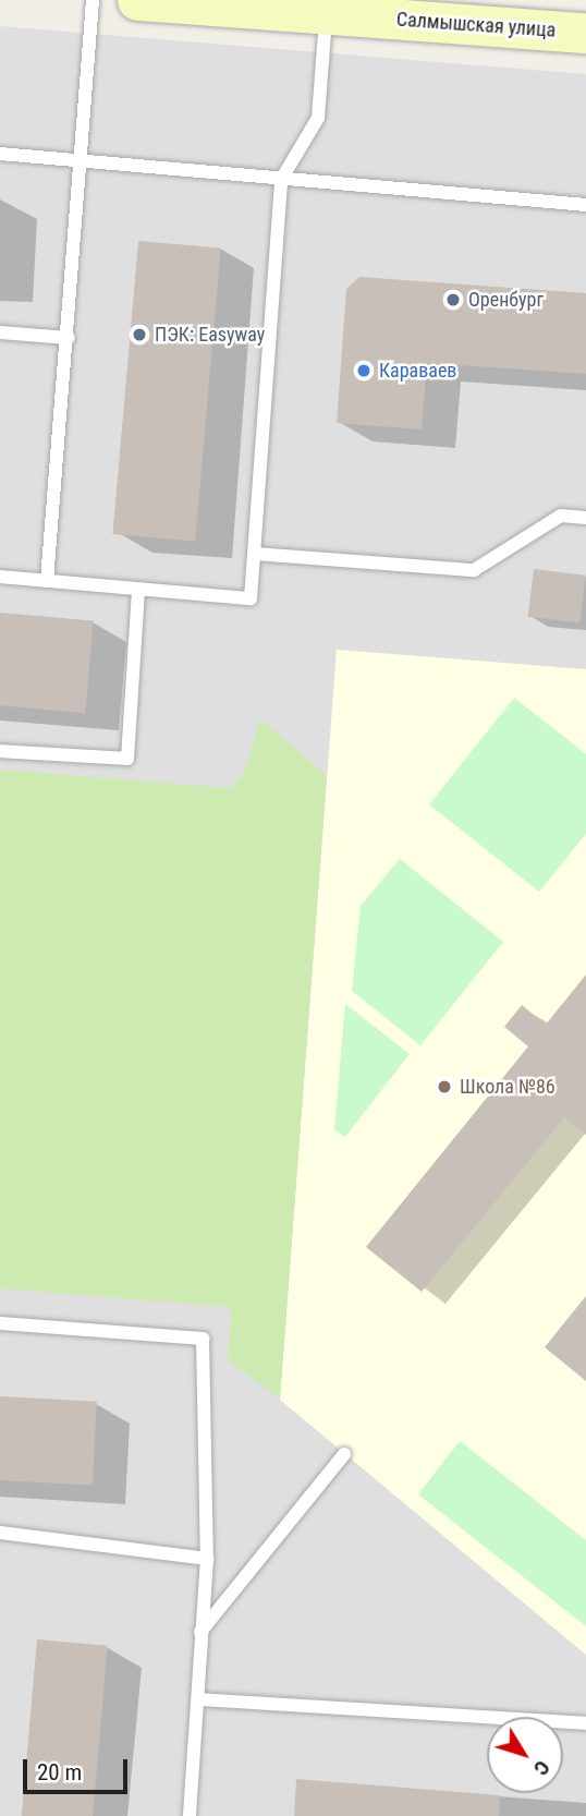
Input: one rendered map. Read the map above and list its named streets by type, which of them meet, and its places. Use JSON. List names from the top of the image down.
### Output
{
  "streets": {
    "main road": ["Салмышская улица"]
  },
  "places": [
    "Оренбург",
    "ПЭК: Easyway",
    "Караваев",
    "Школа №86"
  ],
  "scale_bar": "20 m",
  "north": "bottom right"
}
